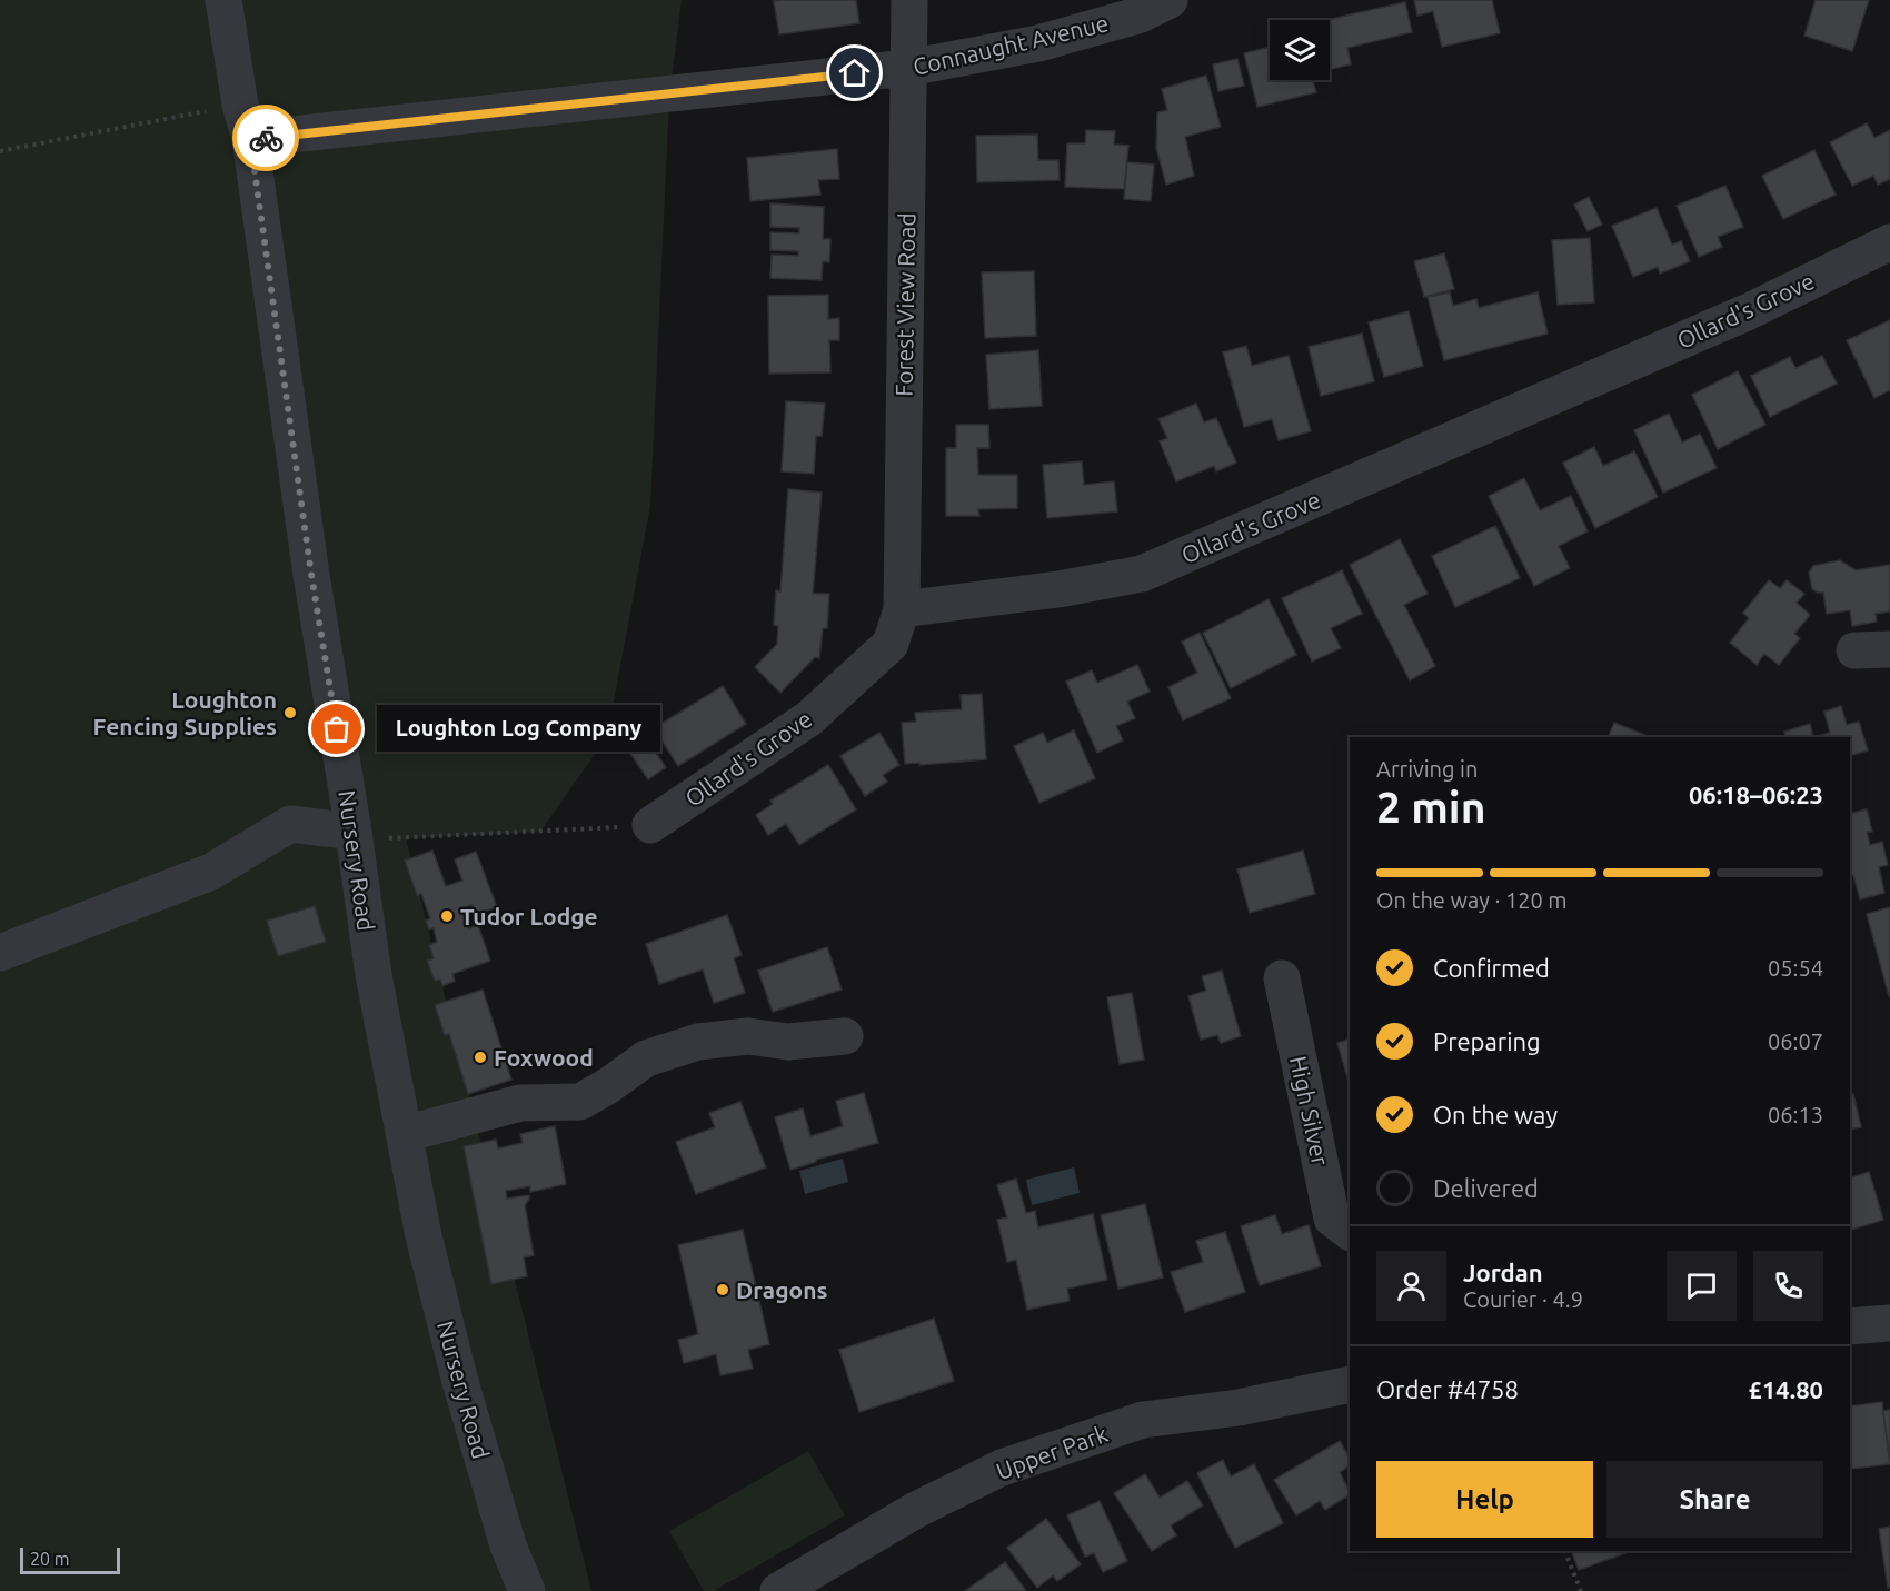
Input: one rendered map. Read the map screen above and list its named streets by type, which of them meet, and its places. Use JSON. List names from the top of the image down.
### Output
{
  "streets": {
    "street": [
      "Connaught Avenue",
      "Forest View Road",
      "Ollard's Grove",
      "Nursery Road",
      "High Silver",
      "Upper Park"
    ]
  },
  "crossings": [
    ["Connaught Avenue", "Forest View Road"],
    ["Connaught Avenue", "Nursery Road"],
    ["Forest View Road", "Ollard's Grove"]
  ],
  "places": [
    "Loughton Fencing Supplies",
    "Loughton Log Company",
    "Tudor Lodge",
    "Foxwood",
    "Dragons"
  ],
  "scale_bar": "20 m",
  "page": {
    "bubble": "Loughton Log Company",
    "heading": ["2 min", "Arriving in", "06:18–06:23"],
    "panel": [
      "Jordan",
      "Courier · 4.9",
      "Order #4758",
      "£14.80"
    ],
    "bar": "On the way · 120 m",
    "list": [
      ["Confirmed", "05:54"],
      ["Preparing", "06:07"],
      ["On the way", "06:13"],
      "Delivered"
    ],
    "buttons": ["Help", "Share"],
    "scale": "20 m"
  }
}
